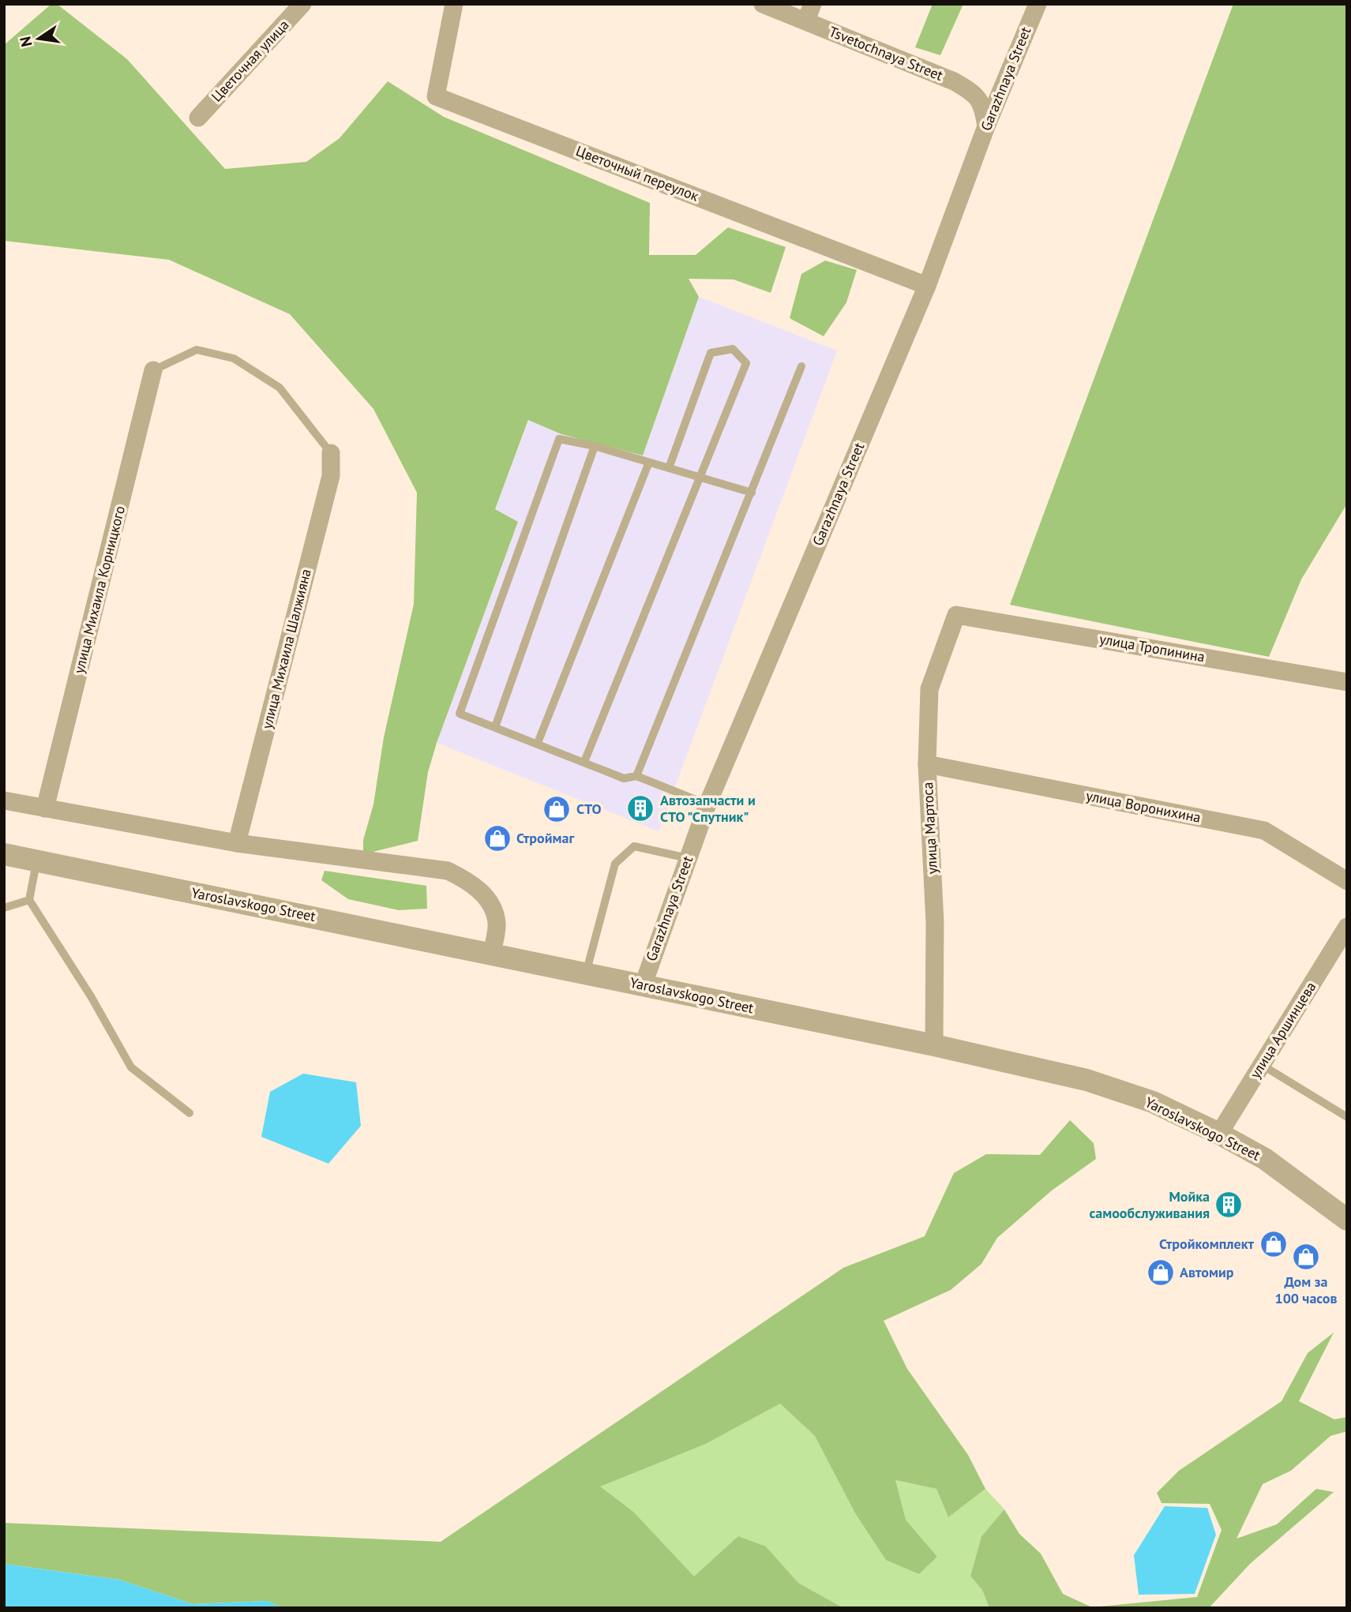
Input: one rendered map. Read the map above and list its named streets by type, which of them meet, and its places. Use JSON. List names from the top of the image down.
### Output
{
  "streets": {
    "street": [
      "Tsvetochnaya Street",
      "Цветочная улица",
      "Garazhnaya Street",
      "Цветочный переулок",
      "улица Михаила Корницкого",
      "улица Тропинина",
      "улица Михаила Шалжияна",
      "улица Воронихина",
      "улица Мартоса",
      "Yaroslavskogo Street",
      "улица Аршинцева"
    ]
  },
  "crossings": [
    ["Tsvetochnaya Street", "Garazhnaya Street"],
    ["Garazhnaya Street", "Цветочный переулок"],
    ["Garazhnaya Street", "Yaroslavskogo Street"],
    ["улица Тропинина", "улица Мартоса"],
    ["улица Воронихина", "улица Мартоса"],
    ["улица Мартоса", "Yaroslavskogo Street"],
    ["Yaroslavskogo Street", "улица Аршинцева"]
  ],
  "places": {
    "building": ["Автозапчасти и СТО \"Спутник\"", "Мойка самообслуживания"],
    "shop": [
      "СТО",
      "Строймаг",
      "Стройкомплект",
      "Дом за 100 часов",
      "Автомир"
    ]
  },
  "north": "left"
}
